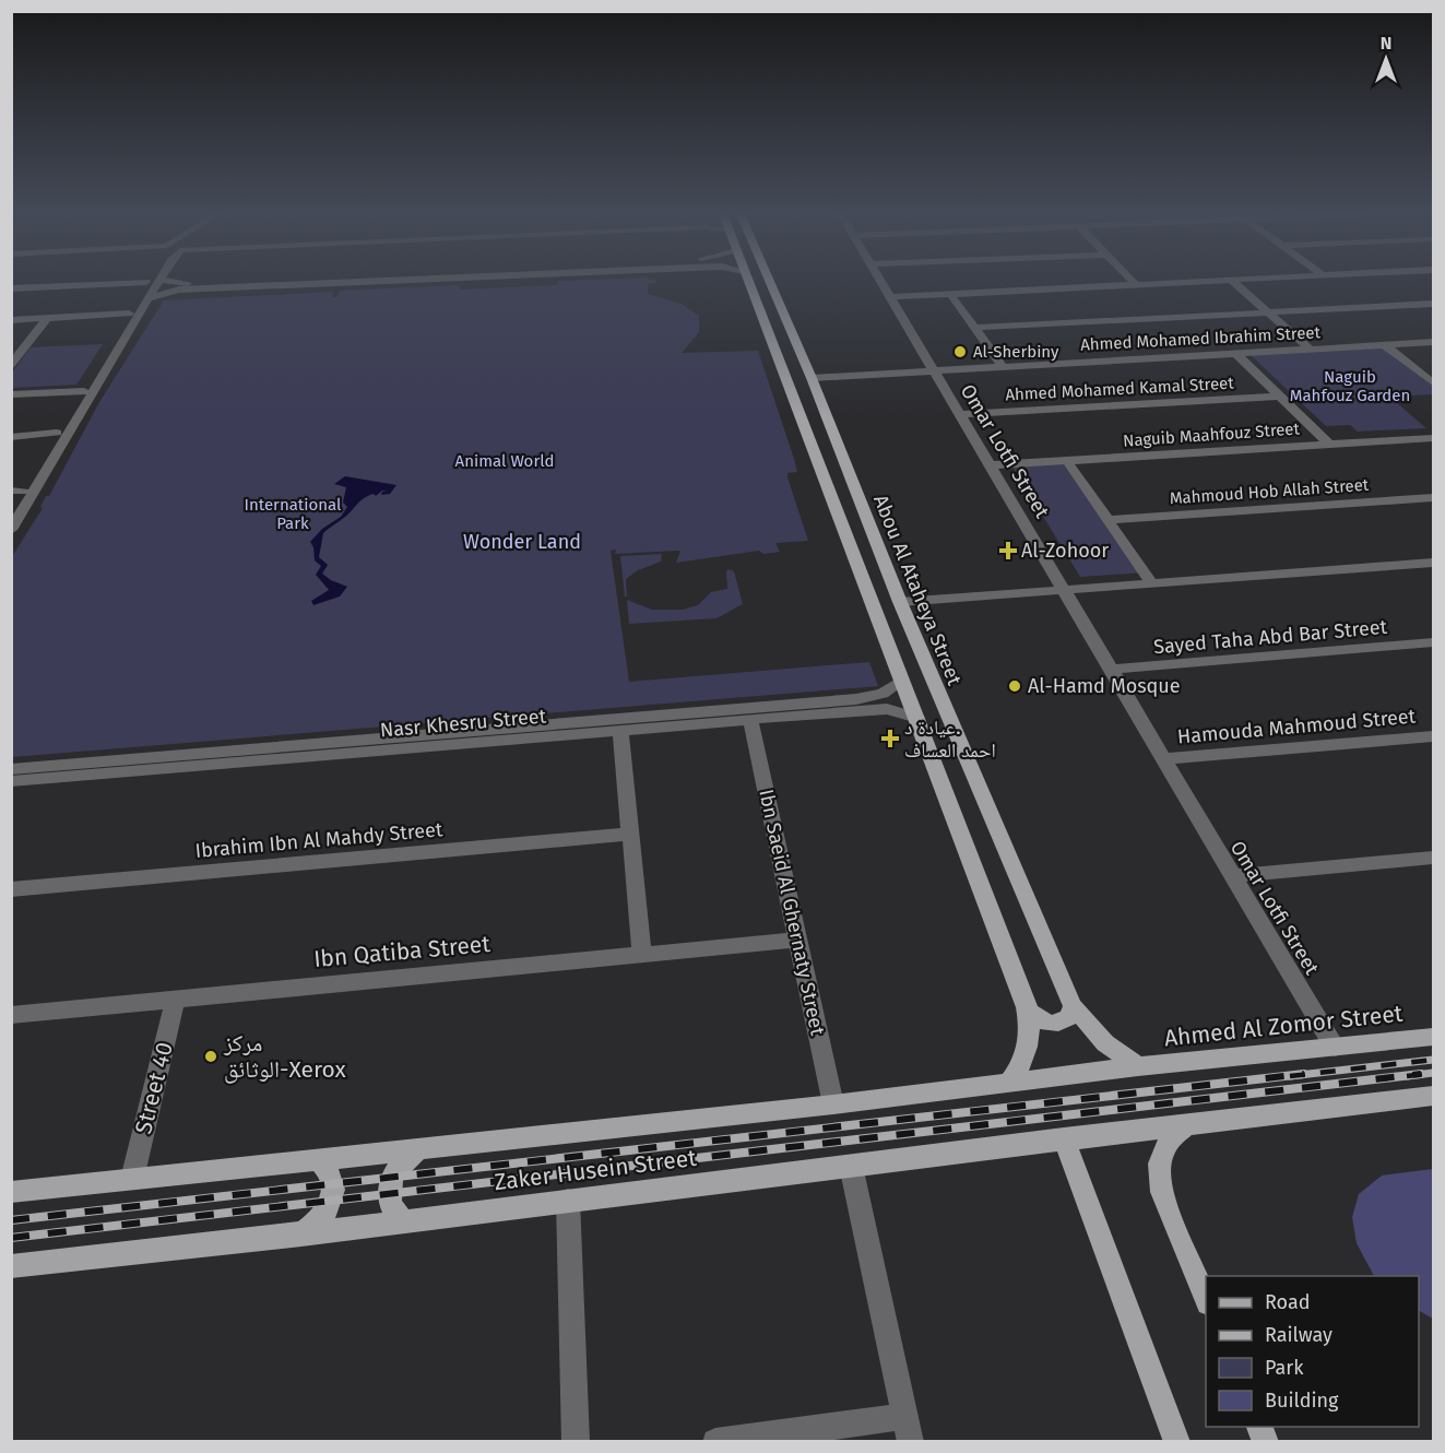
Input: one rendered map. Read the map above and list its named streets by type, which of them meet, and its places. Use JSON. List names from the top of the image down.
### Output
{
  "streets": {
    "main road": ["Abou Al Ataheya Street", "Ahmed Al Zomor Street", "Zaker Husein Street"],
    "street": [
      "Ahmed Mohamed Ibrahim Street",
      "Ahmed Mohamed Kamal Street",
      "Naguib Maahfouz Street",
      "Omar Lotfi Street",
      "Mahmoud Hob Allah Street",
      "Sayed Taha Abd Bar Street",
      "Nasr Khesru Street",
      "Hamouda Mahmoud Street",
      "Ibrahim Ibn Al Mahdy Street",
      "Ibn Saeid Al Ghernaty Street",
      "Ibn Qatiba Street",
      "Street 40"
    ]
  },
  "crossings": [
    ["Ahmed Mohamed Ibrahim Street", "Omar Lotfi Street"],
    ["Ahmed Mohamed Ibrahim Street", "Abou Al Ataheya Street"],
    ["Ahmed Mohamed Kamal Street", "Omar Lotfi Street"],
    ["Naguib Maahfouz Street", "Omar Lotfi Street"],
    ["Omar Lotfi Street", "Sayed Taha Abd Bar Street"],
    ["Omar Lotfi Street", "Hamouda Mahmoud Street"],
    ["Omar Lotfi Street", "Ahmed Al Zomor Street"],
    ["Abou Al Ataheya Street", "Ahmed Al Zomor Street"],
    ["Abou Al Ataheya Street", "Zaker Husein Street"],
    ["Nasr Khesru Street", "Ibn Saeid Al Ghernaty Street"],
    ["Ibn Saeid Al Ghernaty Street", "Ibn Qatiba Street"],
    ["Ibn Saeid Al Ghernaty Street", "Zaker Husein Street"],
    ["Ibn Qatiba Street", "Street 40"],
    ["Ahmed Al Zomor Street", "Zaker Husein Street"],
    ["Street 40", "Zaker Husein Street"]
  ],
  "parks": [
    "Naguib Mahfouz Garden",
    "Animal World",
    "International Park",
    "Wonder Land"
  ],
  "places": {
    "other": ["Al-Sherbiny", "Al-Hamd Mosque", "مركز الوثائق-Xerox"],
    "health": ["Al-Zohoor", "عيادة د. احمد العساف"]
  },
  "legend": [
    "Road",
    "Railway",
    "Park",
    "Building"
  ],
  "north": "top"
}
